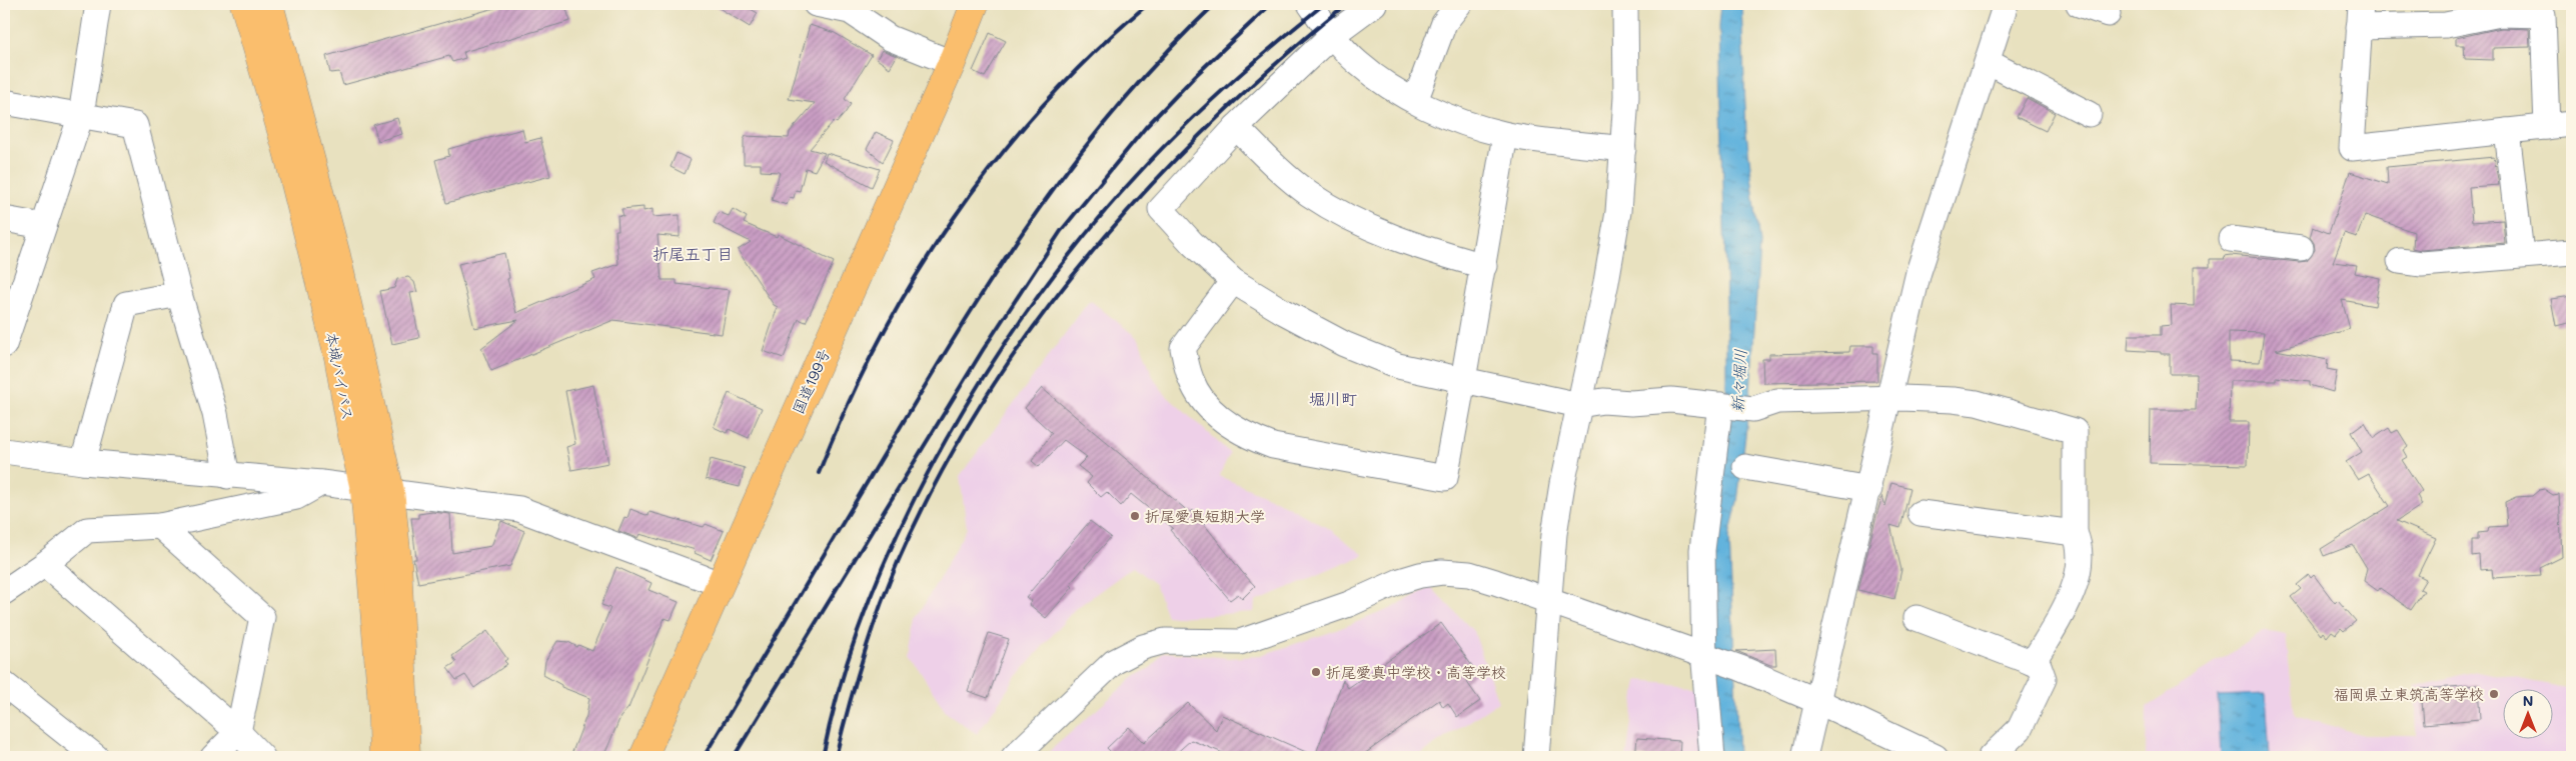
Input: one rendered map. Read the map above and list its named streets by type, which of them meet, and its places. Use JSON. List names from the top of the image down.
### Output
{
  "streets": {
    "highway": ["本城バイパス", "国道199号"]
  },
  "districts": ["折尾五丁目", "堀川町"],
  "water": ["新々堀川"],
  "places": ["折尾愛真短期大学", "折尾愛真中学校・高等学校", "福岡県立東筑高等学校"],
  "north": "top"
}
